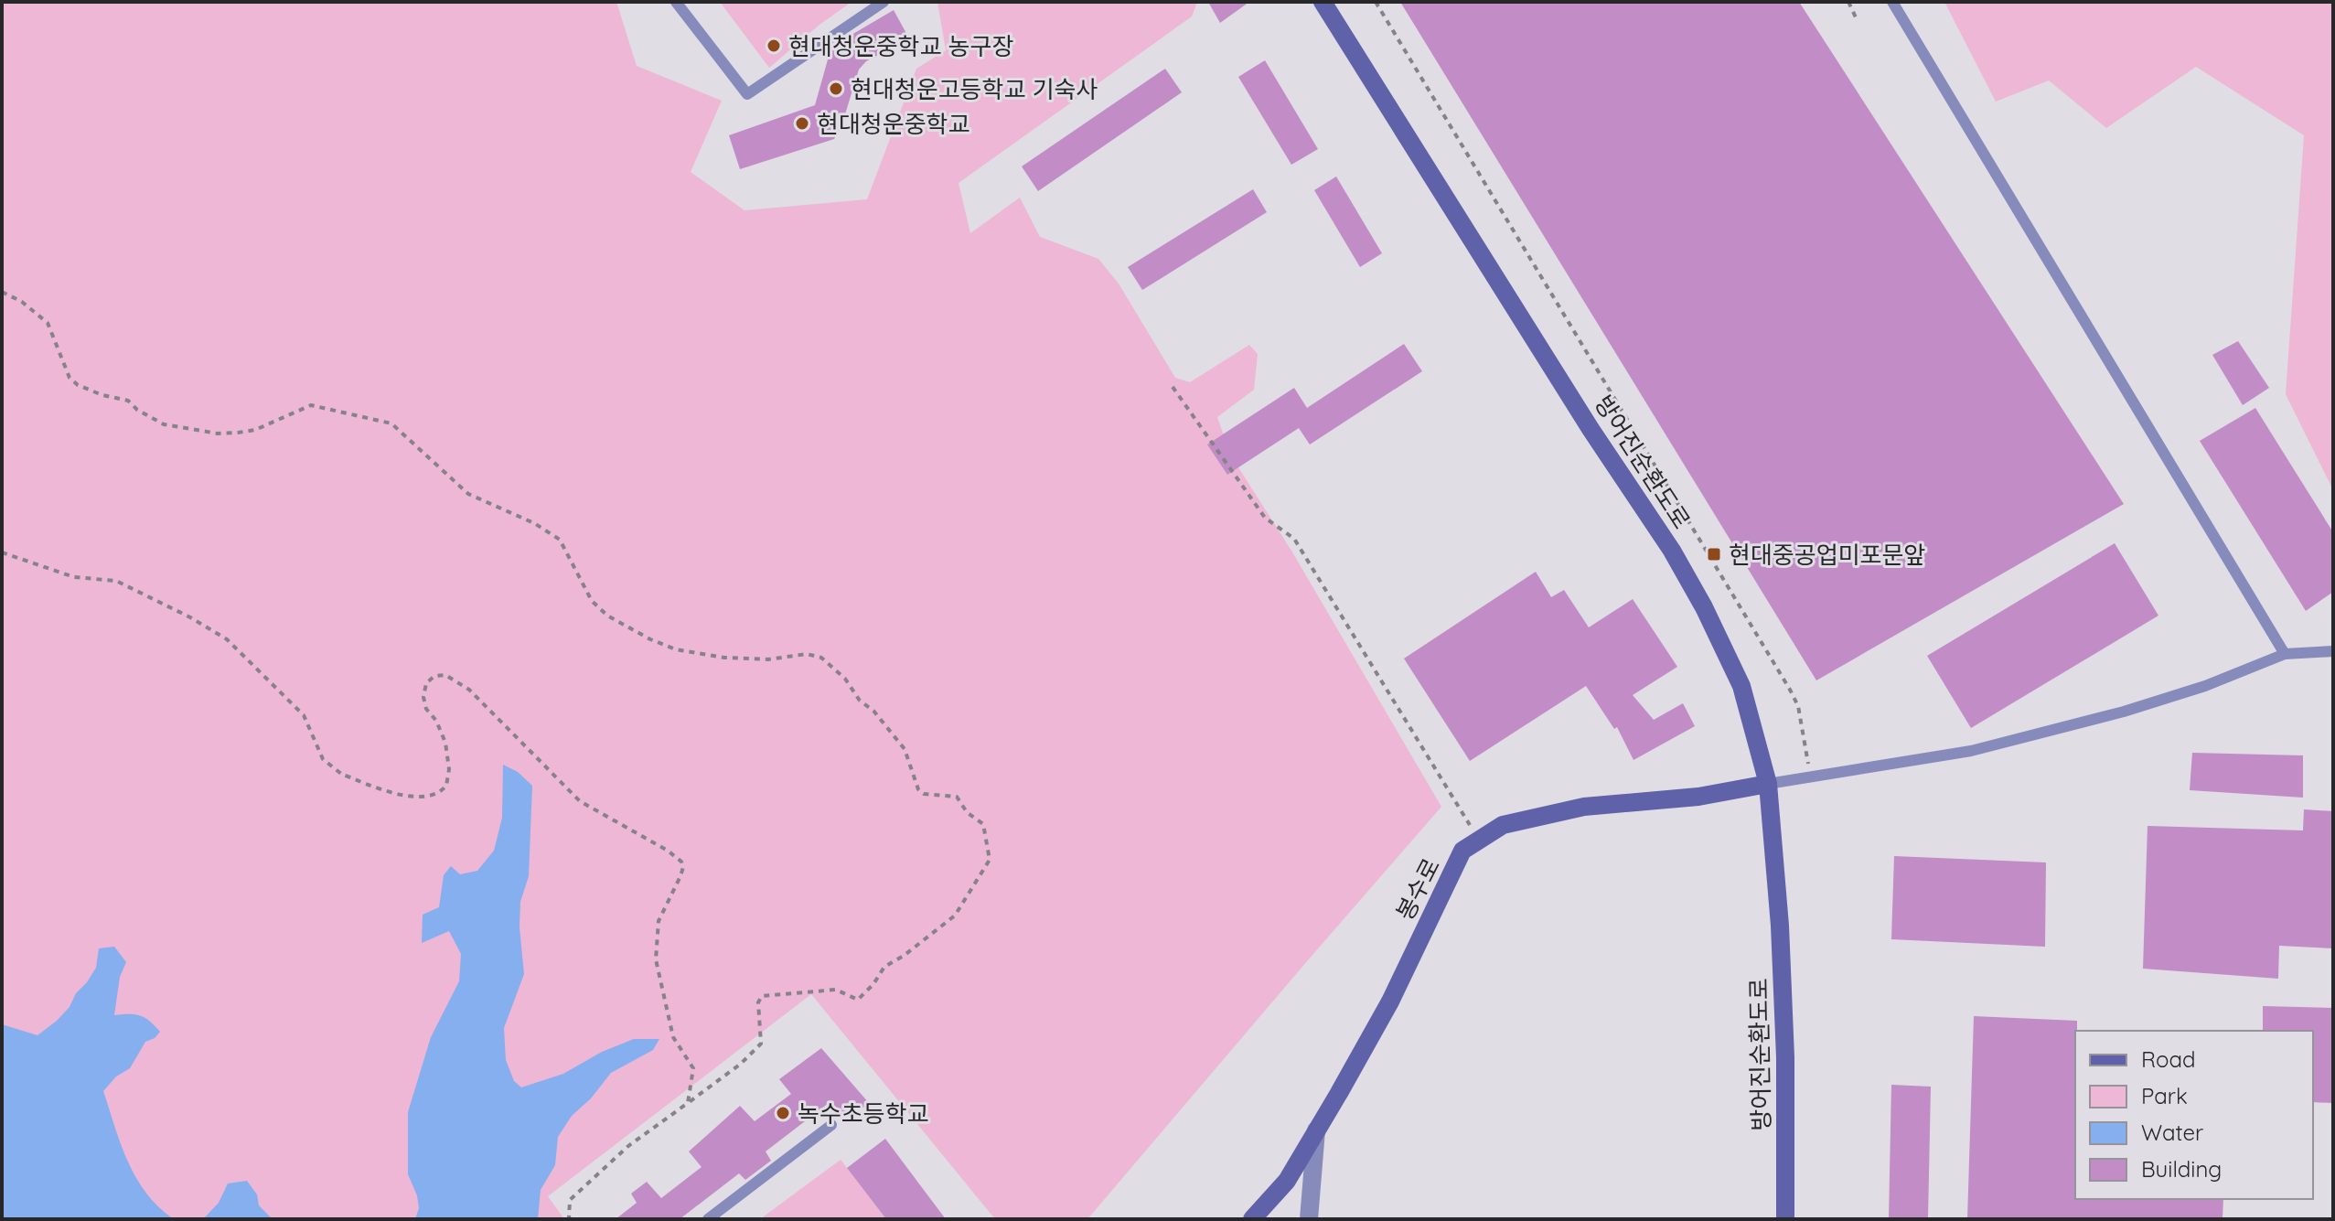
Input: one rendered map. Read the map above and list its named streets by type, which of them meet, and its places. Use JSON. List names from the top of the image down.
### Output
{
  "streets": {
    "main road": ["방어진순환도로", "봉수로"]
  },
  "crossings": [
    ["방어진순환도로", "봉수로"]
  ],
  "places": {
    "other": [
      "현대청운중학교 농구장",
      "현대청운고등학교 기숙사",
      "현대청운중학교",
      "녹수초등학교"
    ],
    "transit": ["현대중공업미포문앞"]
  },
  "legend": [
    "Road",
    "Park",
    "Water",
    "Building"
  ]
}
